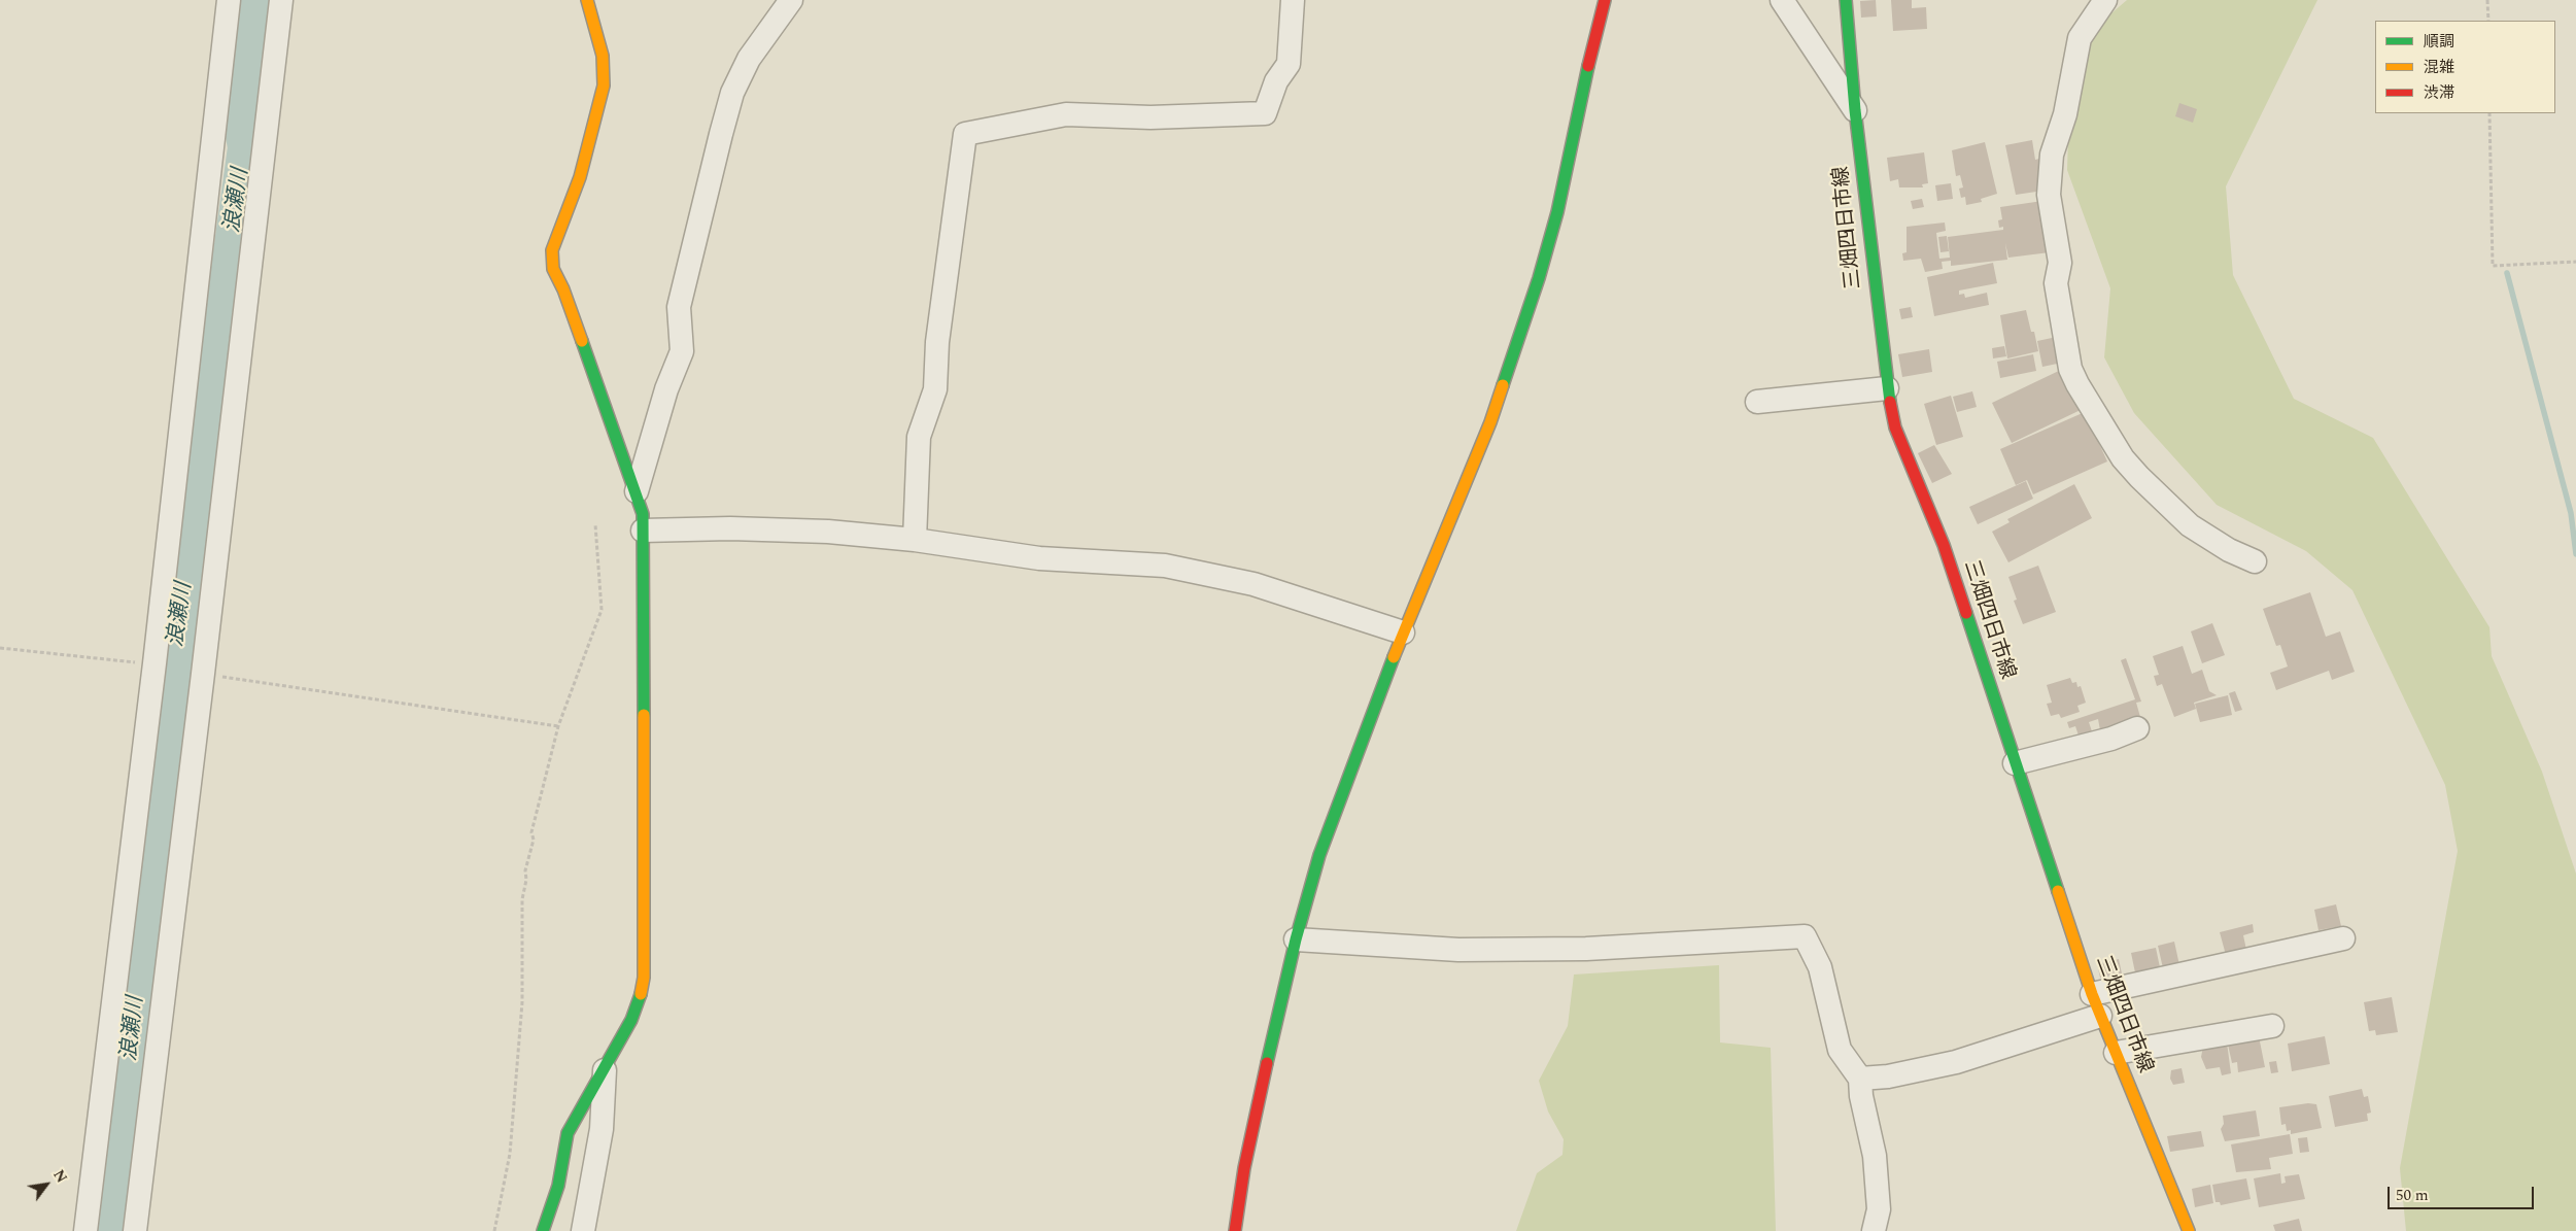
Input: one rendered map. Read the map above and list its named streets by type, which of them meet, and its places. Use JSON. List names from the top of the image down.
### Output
{
  "streets": {
    "street": ["三畑四日市線"]
  },
  "water": ["浪瀬川"],
  "legend": ["順調", "混雑", "渋滞"],
  "scale_bar": "50 m",
  "north": "top right"
}
